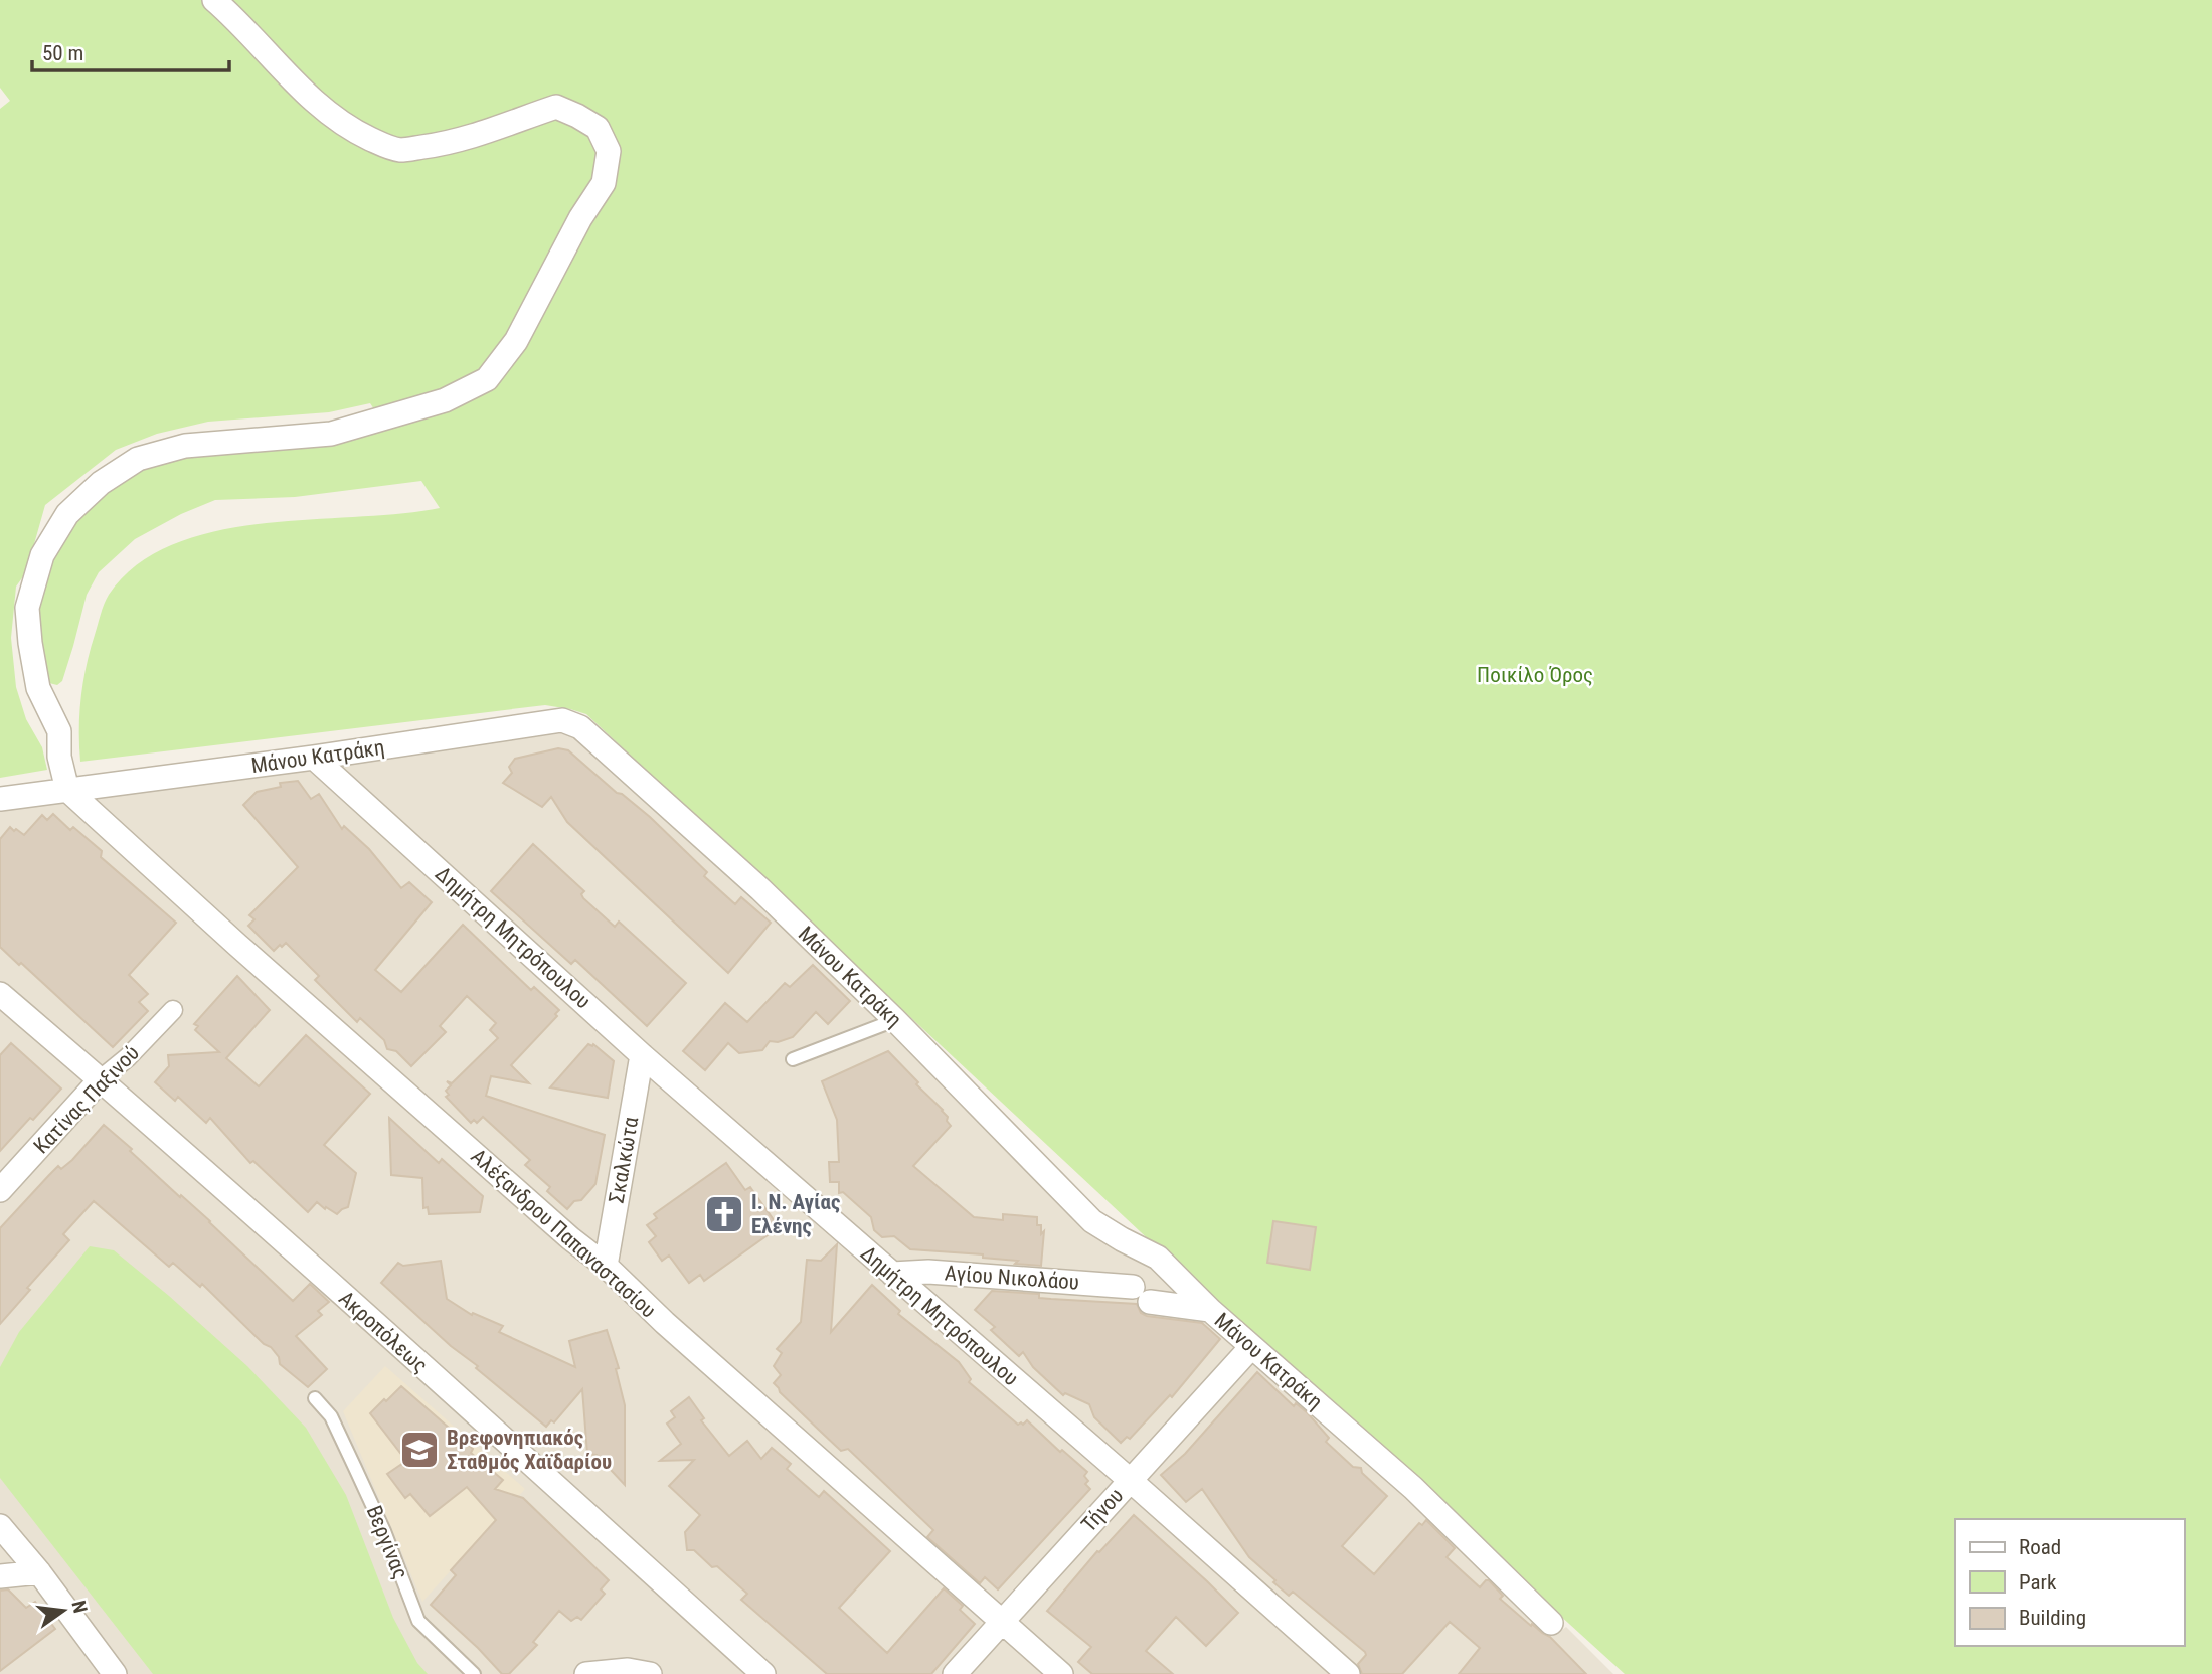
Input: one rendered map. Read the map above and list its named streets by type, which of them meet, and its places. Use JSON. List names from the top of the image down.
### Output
{
  "streets": {
    "street": [
      "Μάνου Κατράκη",
      "Δημήτρη Μητρόπουλου",
      "Κατίνας Παξινού",
      "Σκαλκώτα",
      "Αλέξανδρου Παπαναστασίου",
      "Αγίου Νικολάου",
      "Ακροπόλεως",
      "Τήνου"
    ],
    "lane": ["Βεργίνας"]
  },
  "crossings": [
    ["Μάνου Κατράκη", "Δημήτρη Μητρόπουλου"],
    ["Μάνου Κατράκη", "Αλέξανδρου Παπαναστασίου"],
    ["Μάνου Κατράκη", "Αγίου Νικολάου"],
    ["Μάνου Κατράκη", "Τήνου"],
    ["Δημήτρη Μητρόπουλου", "Σκαλκώτα"],
    ["Δημήτρη Μητρόπουλου", "Αγίου Νικολάου"],
    ["Δημήτρη Μητρόπουλου", "Τήνου"],
    ["Κατίνας Παξινού", "Ακροπόλεως"],
    ["Σκαλκώτα", "Αλέξανδρου Παπαναστασίου"],
    ["Αλέξανδρου Παπαναστασίου", "Τήνου"]
  ],
  "parks": ["Ποικίλο Όρος"],
  "places": {
    "church": ["Ι. Ν. Αγίας Ελένης"],
    "school or university": ["Βρεφονηπιακός Σταθμός Χαϊδαρίου"]
  },
  "legend": ["Road", "Park", "Building"],
  "scale_bar": "50 m",
  "north": "right"
}
